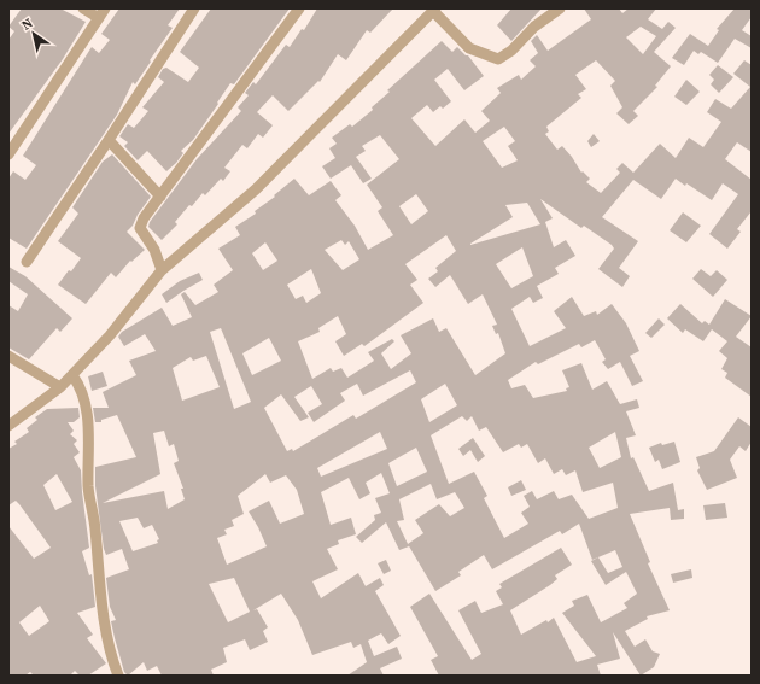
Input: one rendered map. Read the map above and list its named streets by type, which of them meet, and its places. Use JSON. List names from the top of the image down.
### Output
{
  "north": "top left"
}
